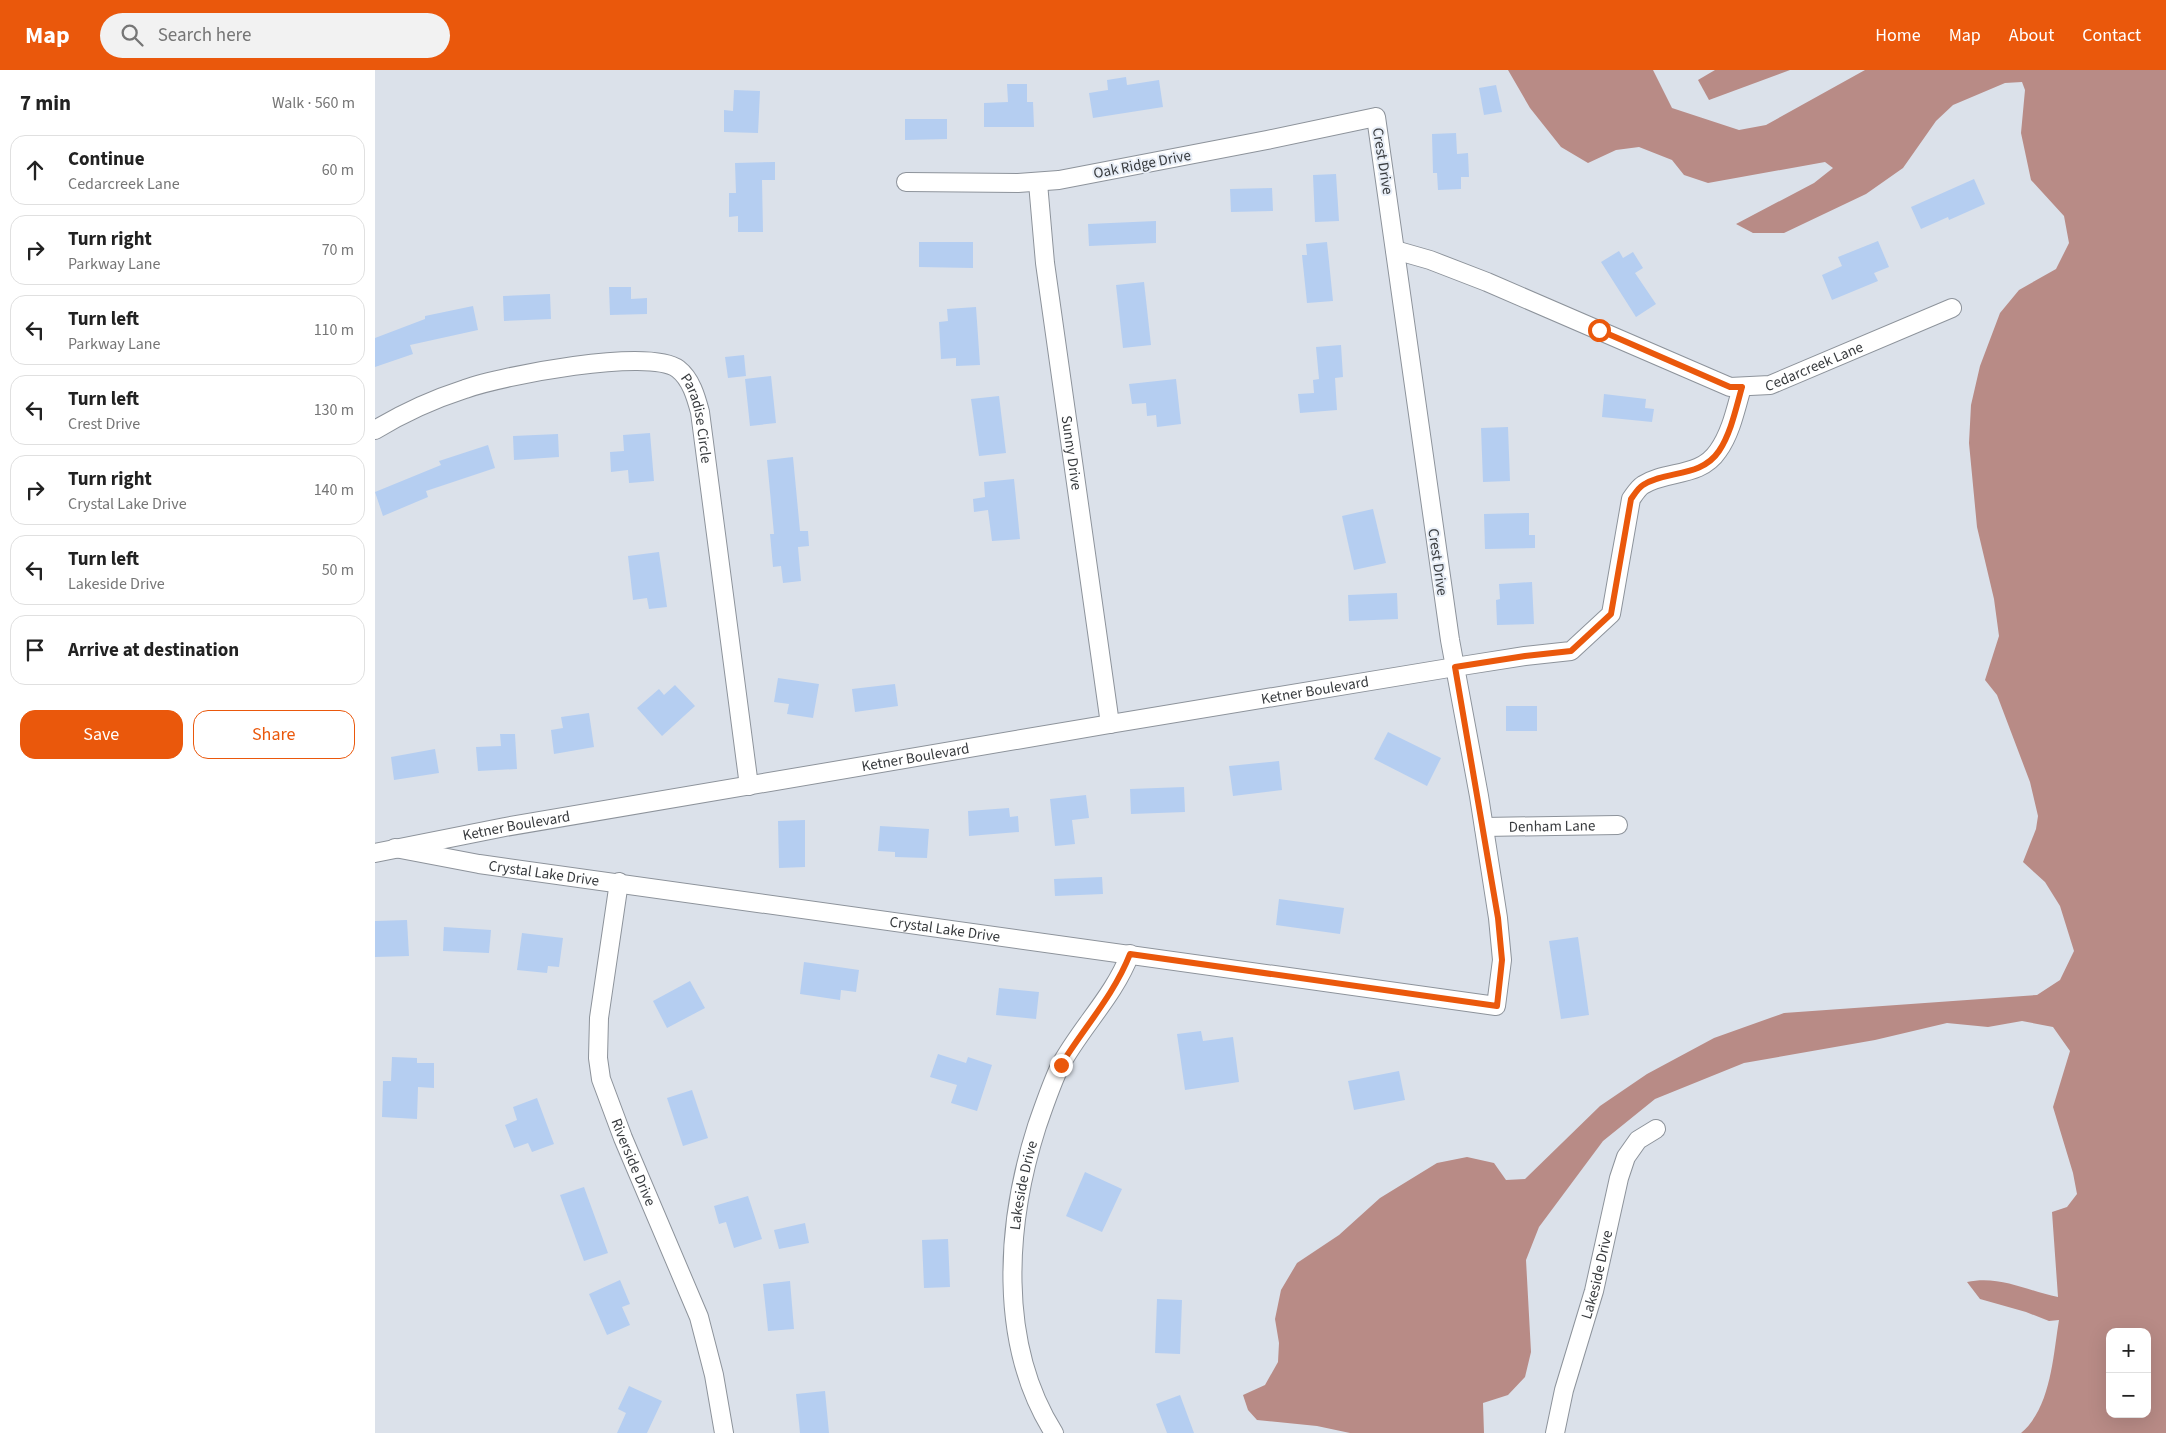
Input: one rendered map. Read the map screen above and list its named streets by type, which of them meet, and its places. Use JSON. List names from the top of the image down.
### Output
{
  "streets": {
    "street": [
      "Crest Drive",
      "Oak Ridge Drive",
      "Cedarcreek Lane",
      "Paradise Circle",
      "Sunny Drive",
      "Ketner Boulevard",
      "Denham Lane",
      "Crystal Lake Drive",
      "Riverside Drive",
      "Lakeside Drive"
    ]
  },
  "crossings": [
    ["Crest Drive", "Oak Ridge Drive"],
    ["Crest Drive", "Cedarcreek Lane"],
    ["Crest Drive", "Ketner Boulevard"],
    ["Crest Drive", "Denham Lane"],
    ["Crest Drive", "Crystal Lake Drive"],
    ["Oak Ridge Drive", "Sunny Drive"],
    ["Cedarcreek Lane", "Ketner Boulevard"],
    ["Paradise Circle", "Ketner Boulevard"],
    ["Sunny Drive", "Ketner Boulevard"],
    ["Ketner Boulevard", "Crystal Lake Drive"],
    ["Crystal Lake Drive", "Riverside Drive"],
    ["Crystal Lake Drive", "Lakeside Drive"]
  ],
  "page": {
    "header": "Map",
    "search": "Search here",
    "nav": [
      "Home",
      "Map",
      "About",
      "Contact"
    ],
    "heading": ["7 min", "Walk · 560 m"],
    "list": [
      ["Continue", "Cedarcreek Lane", "60 m"],
      ["Turn right", "Parkway Lane", "70 m"],
      ["Turn left", "Parkway Lane", "110 m"],
      ["Turn left", "Crest Drive", "130 m"],
      ["Turn right", "Crystal Lake Drive", "140 m"],
      ["Turn left", "Lakeside Drive", "50 m"],
      "Arrive at destination"
    ],
    "buttons": ["Save", "Share"],
    "map_buttons": ["+", "−"]
  }
}
